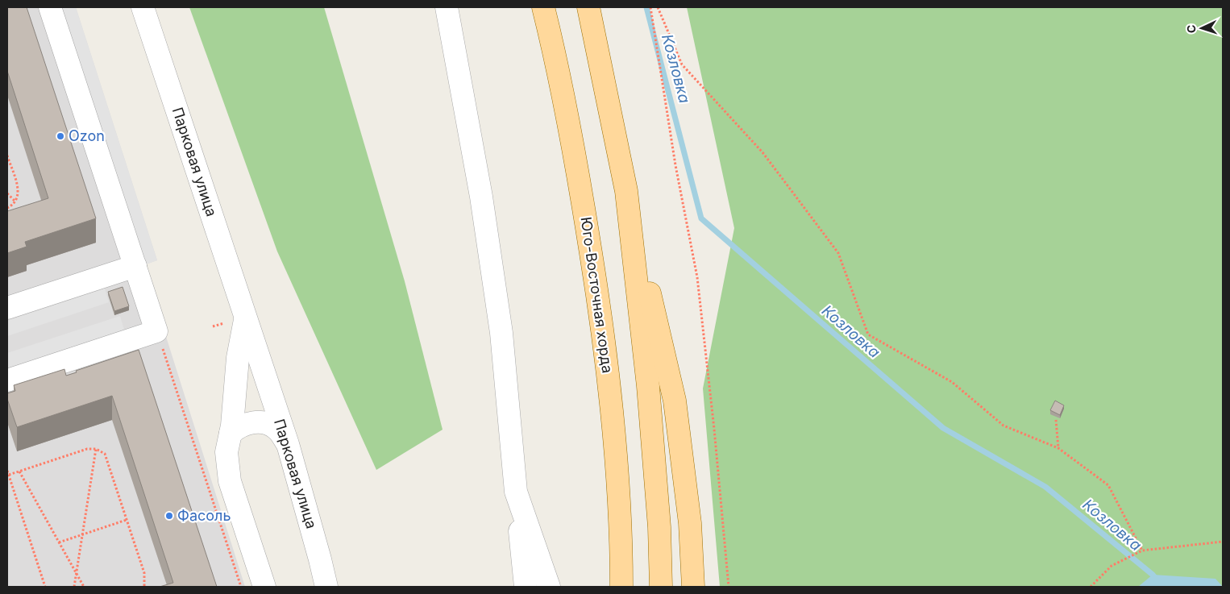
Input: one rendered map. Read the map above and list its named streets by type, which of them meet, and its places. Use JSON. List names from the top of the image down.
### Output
{
  "streets": {
    "main road": ["Юго-Восточная хорда"],
    "street": ["Парковая улица"]
  },
  "water": ["Козловка"],
  "places": ["Ozon", "Фасоль"],
  "north": "left"
}
